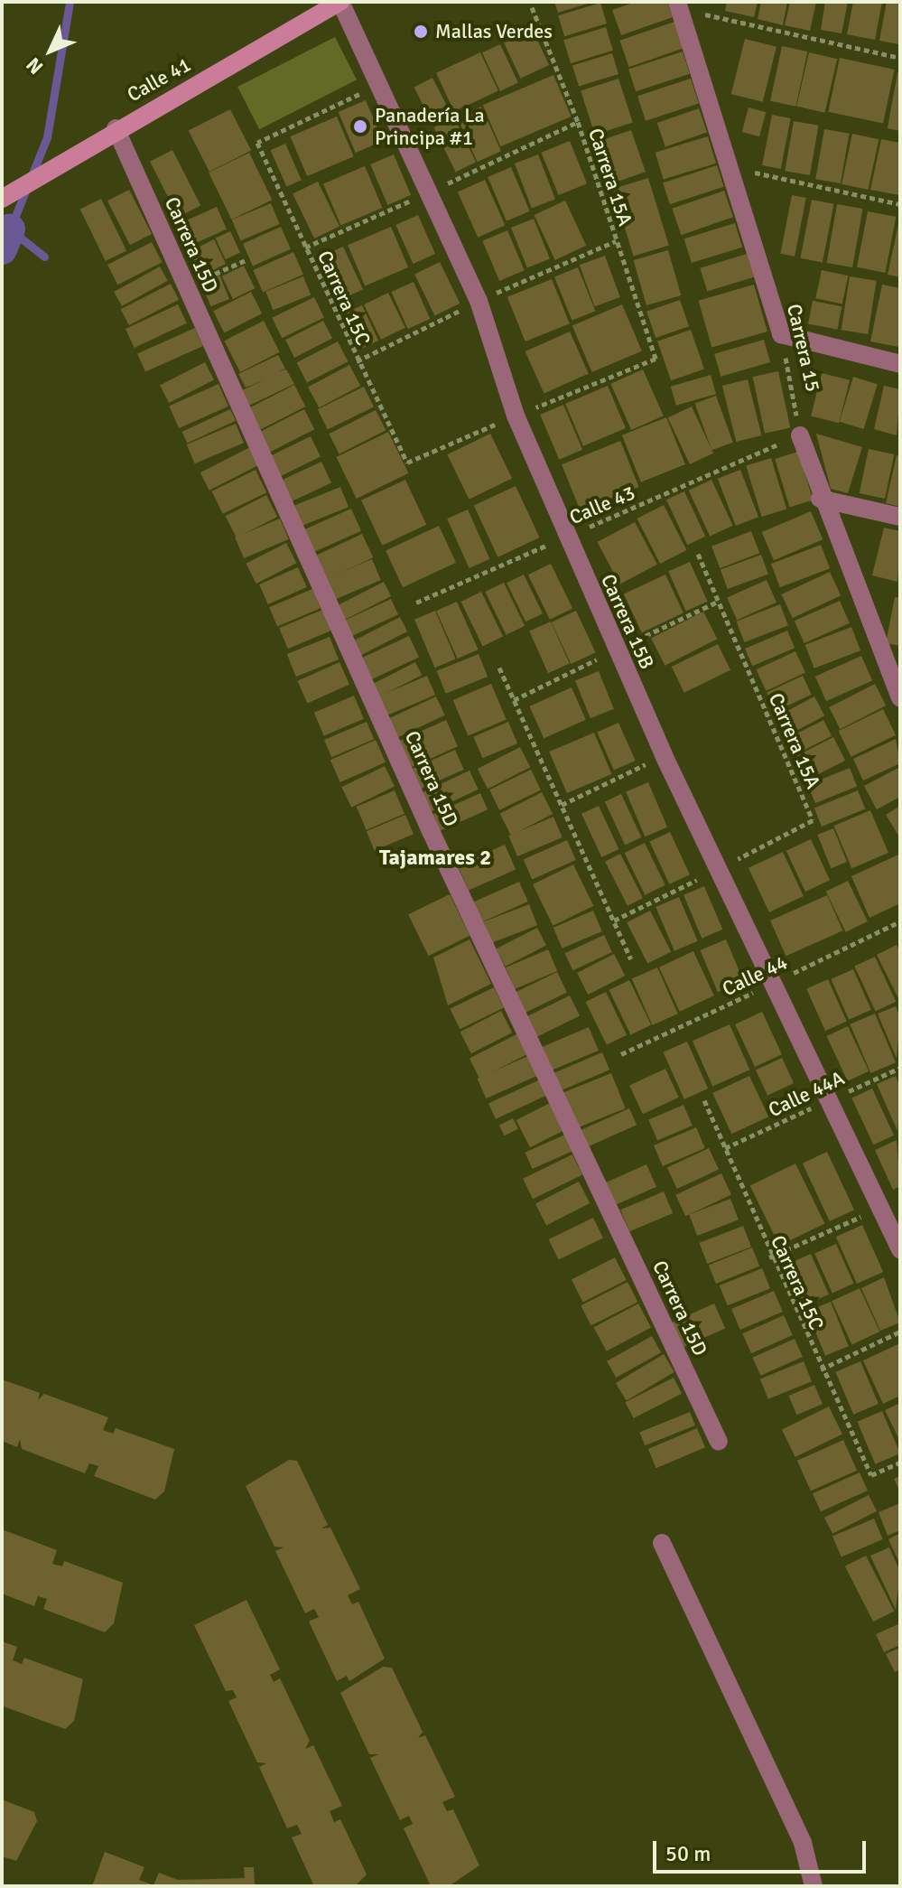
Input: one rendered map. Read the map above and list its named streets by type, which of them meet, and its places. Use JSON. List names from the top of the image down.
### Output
{
  "streets": {
    "main road": ["Calle 41"],
    "street": ["Carrera 15D", "Carrera 15", "Carrera 15B"],
    "path": [
      "Carrera 15A",
      "Carrera 15C",
      "Calle 43",
      "Calle 44",
      "Calle 44A"
    ]
  },
  "crossings": [
    ["Calle 41", "Carrera 15D"],
    ["Calle 41", "Carrera 15B"],
    ["Carrera 15C", "Carrera 15B"],
    ["Carrera 15C", "Calle 44A"],
    ["Carrera 15", "Calle 43"],
    ["Calle 43", "Carrera 15B"],
    ["Carrera 15B", "Calle 44"],
    ["Carrera 15B", "Calle 44A"]
  ],
  "districts": ["Tajamares 2"],
  "places": ["Mallas Verdes", "Panadería La Principa #1"],
  "scale_bar": "50 m",
  "north": "bottom left"
}
